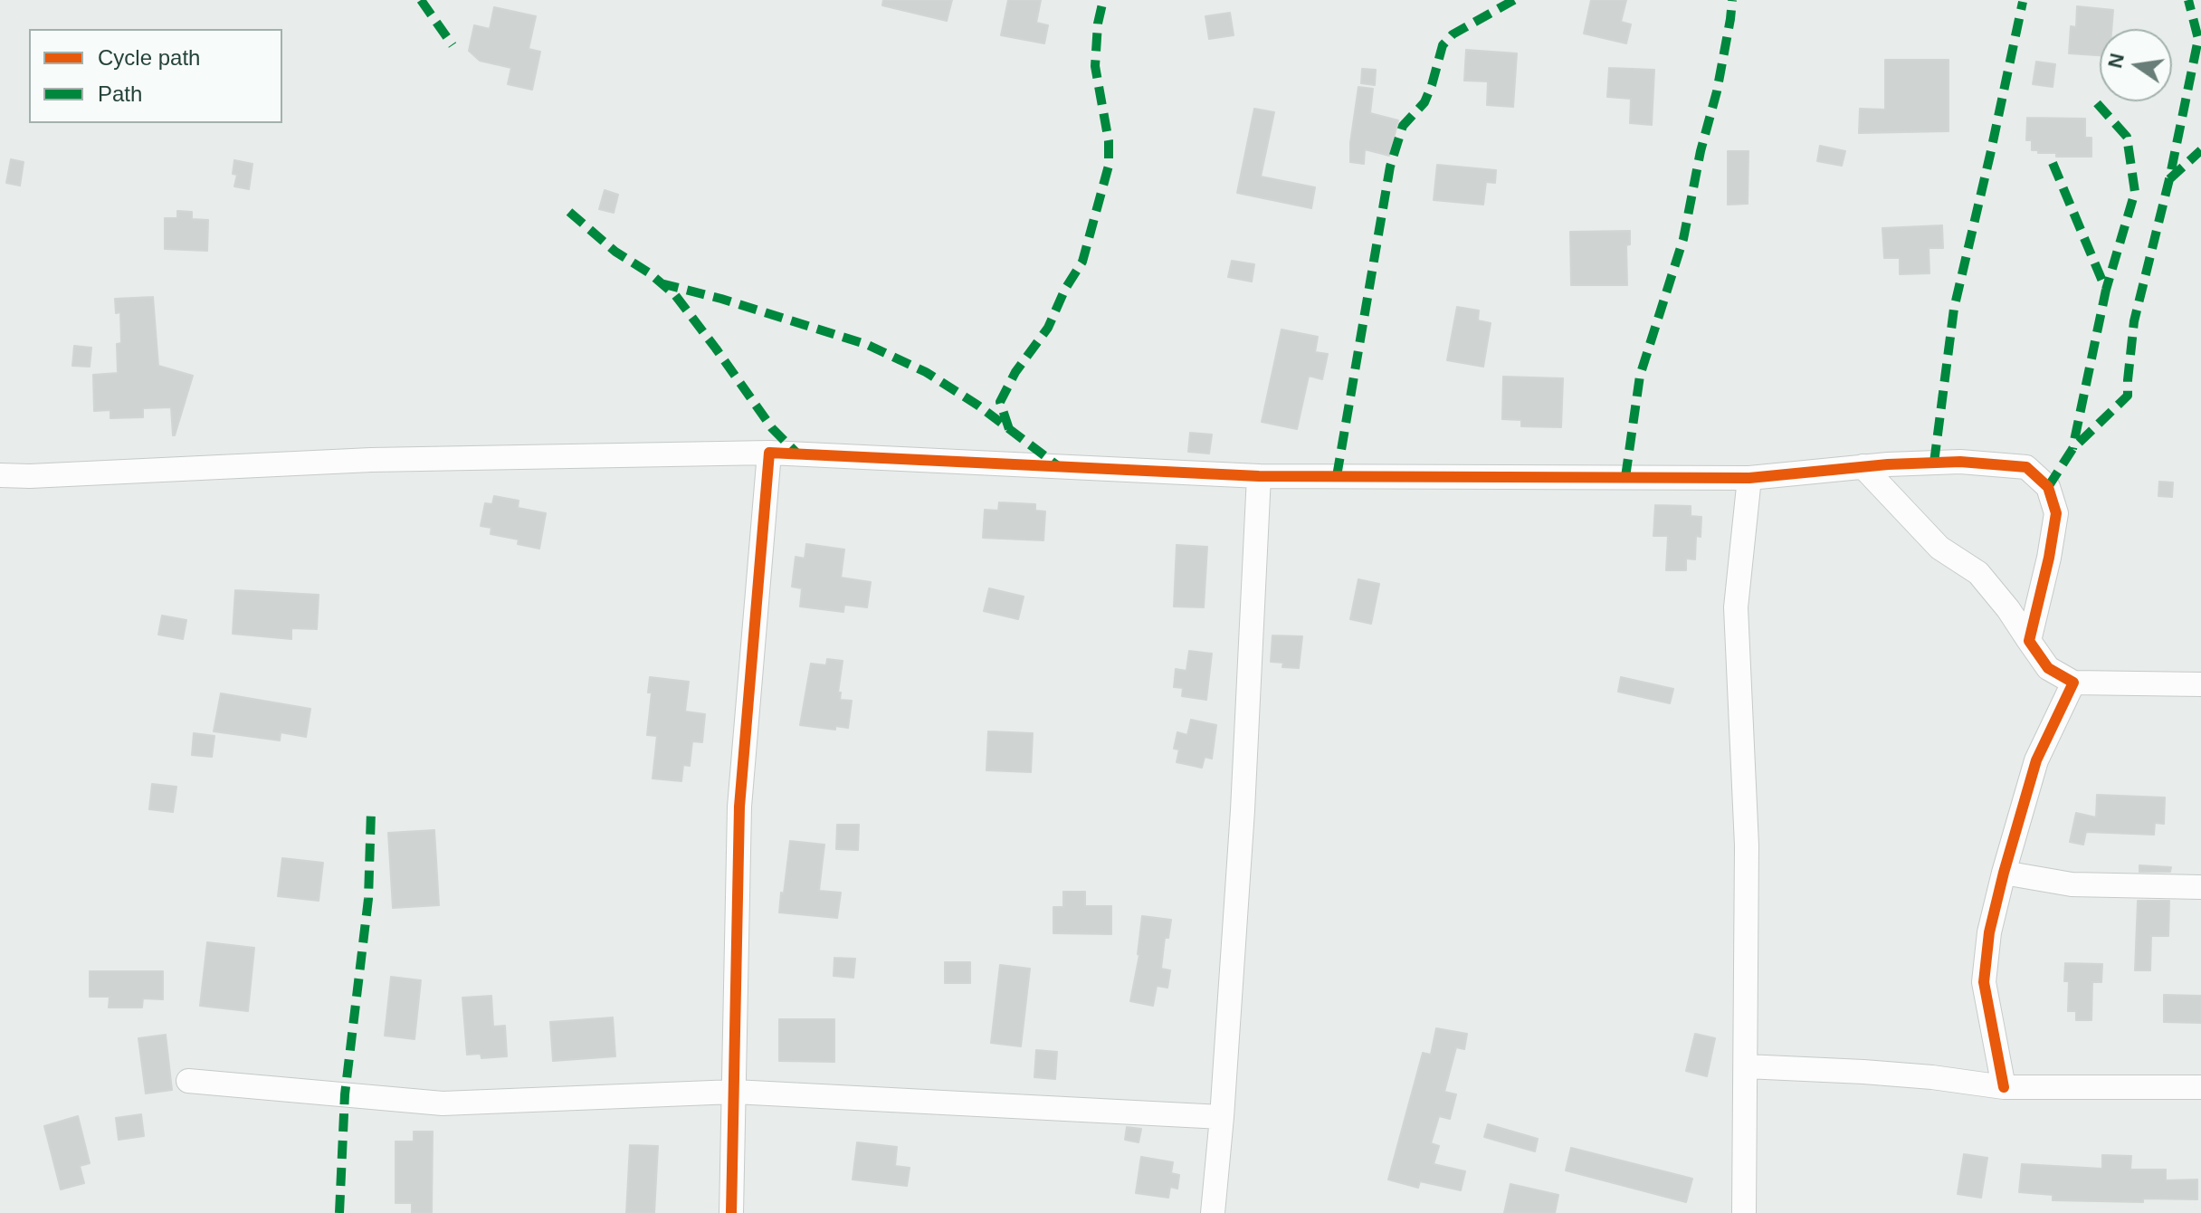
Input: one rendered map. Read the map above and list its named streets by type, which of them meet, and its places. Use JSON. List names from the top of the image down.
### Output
{
  "legend": ["Cycle path", "Path"],
  "north": "left"
}
